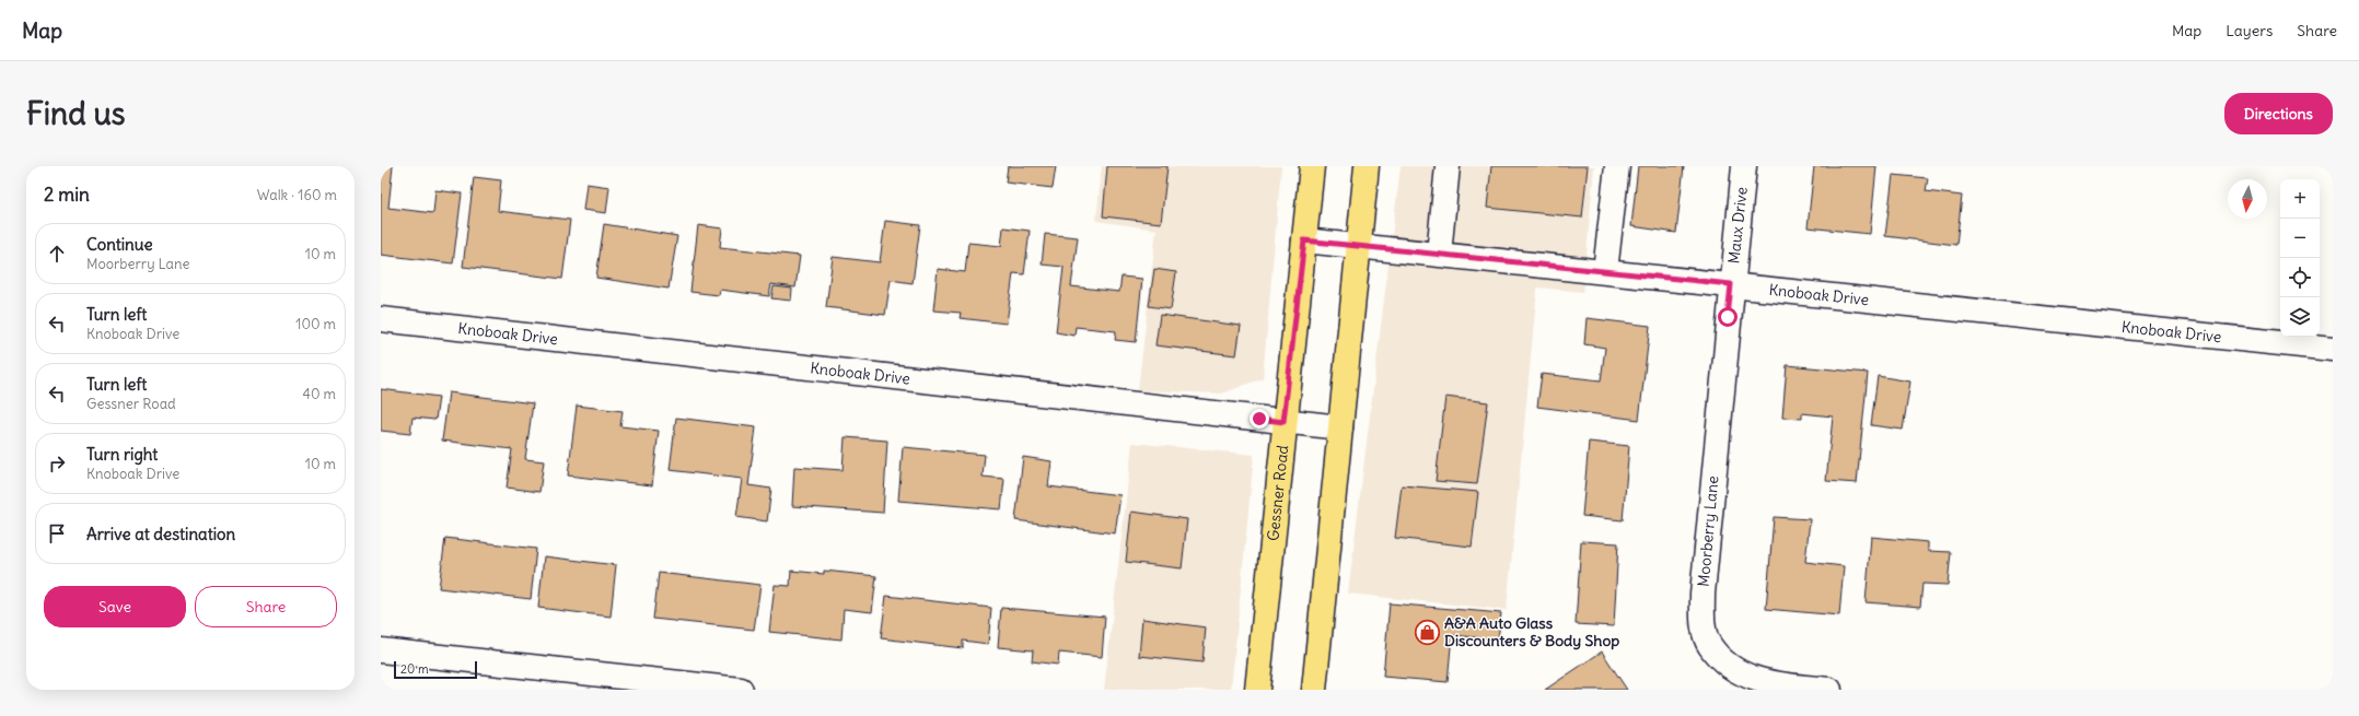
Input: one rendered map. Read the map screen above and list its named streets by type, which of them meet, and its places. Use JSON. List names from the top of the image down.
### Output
{
  "streets": {
    "main road": ["Gessner Road"],
    "street": ["Maux Drive", "Knoboak Drive", "Moorberry Lane"]
  },
  "crossings": [
    ["Maux Drive", "Knoboak Drive"],
    ["Maux Drive", "Moorberry Lane"],
    ["Knoboak Drive", "Gessner Road"],
    ["Knoboak Drive", "Moorberry Lane"]
  ],
  "places": {
    "shop": ["A&A Auto Glass Discounters & Body Shop"]
  },
  "scale_bar": "20 m",
  "north": "bottom",
  "page": {
    "header": "Map",
    "nav": ["Map", "Layers", "Share"],
    "buttons": [
      "Directions",
      ["Save", "Share"]
    ],
    "title": "Find us",
    "heading": ["2 min", "Walk · 160 m"],
    "map_buttons": ["+", "−"],
    "list": [
      ["Continue", "Moorberry Lane", "10 m"],
      ["Turn left", "Knoboak Drive", "100 m"],
      ["Turn left", "Gessner Road", "40 m"],
      ["Turn right", "Knoboak Drive", "10 m"],
      "Arrive at destination"
    ],
    "scale": "20 m"
  }
}
